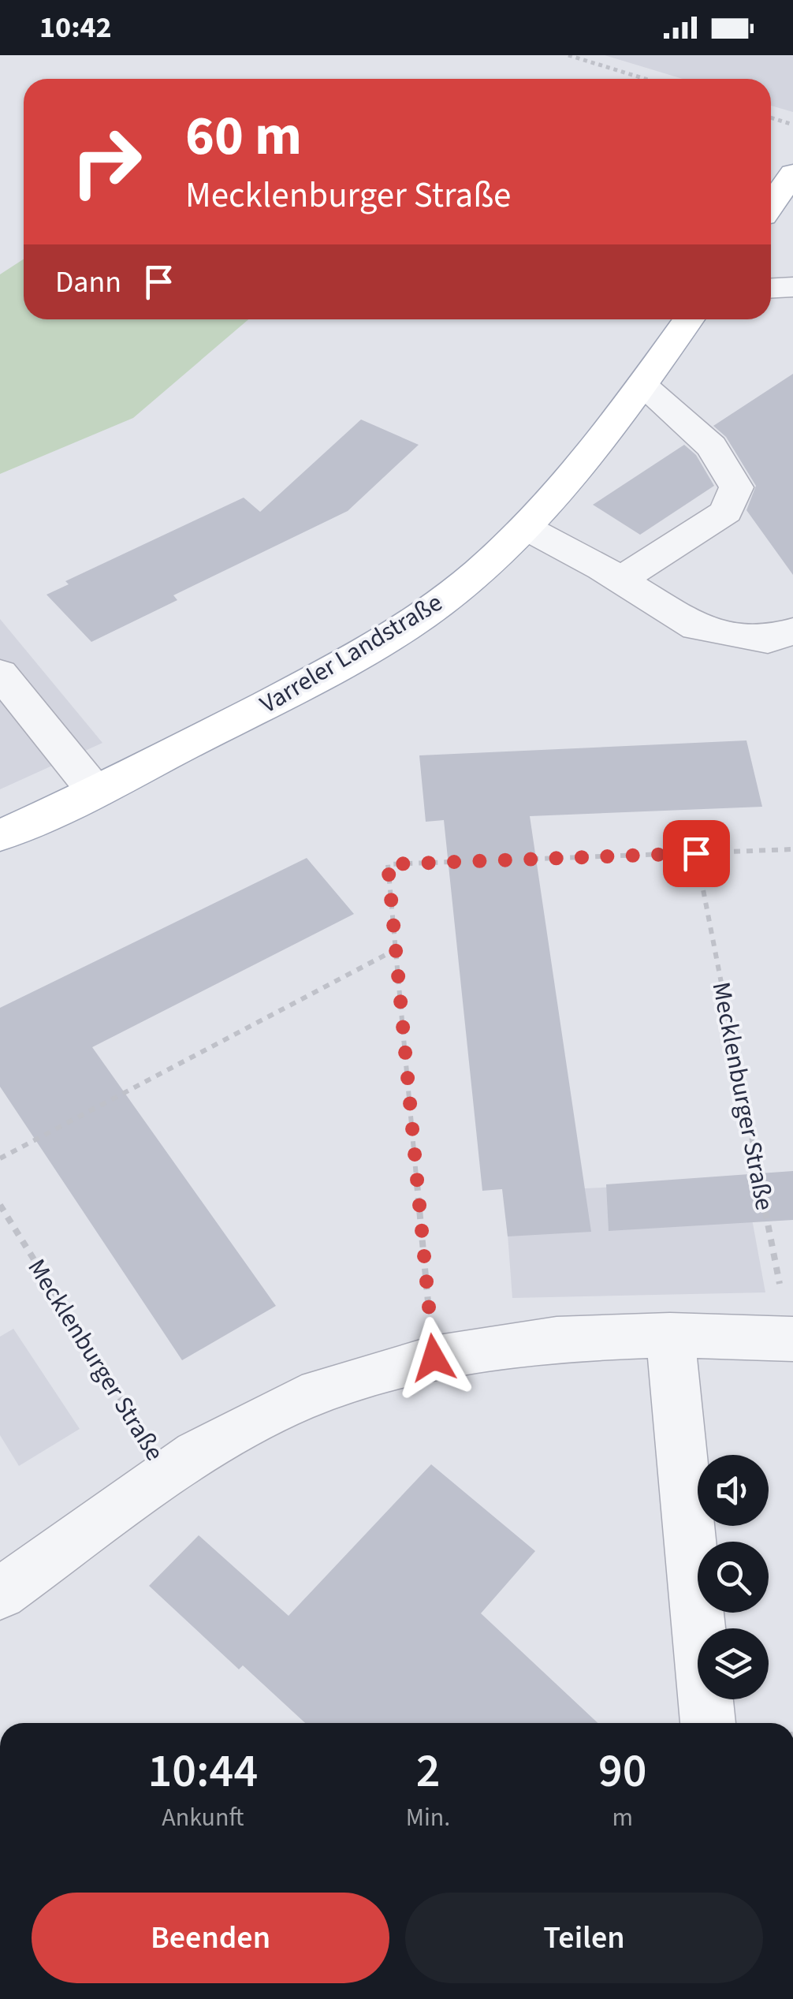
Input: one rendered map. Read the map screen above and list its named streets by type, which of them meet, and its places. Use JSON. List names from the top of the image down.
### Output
{
  "streets": {
    "main road": ["Varreler Landstraße"],
    "street": ["Mecklenburger Straße"]
  },
  "page": {
    "status": "10:42",
    "turn": ["60 m", "Mecklenburger Straße"],
    "then": "Dann",
    "eta": [
      "10:44",
      "Ankunft",
      "2",
      "Min.",
      "90",
      "m"
    ],
    "buttons": ["Beenden", "Teilen"]
  }
}
